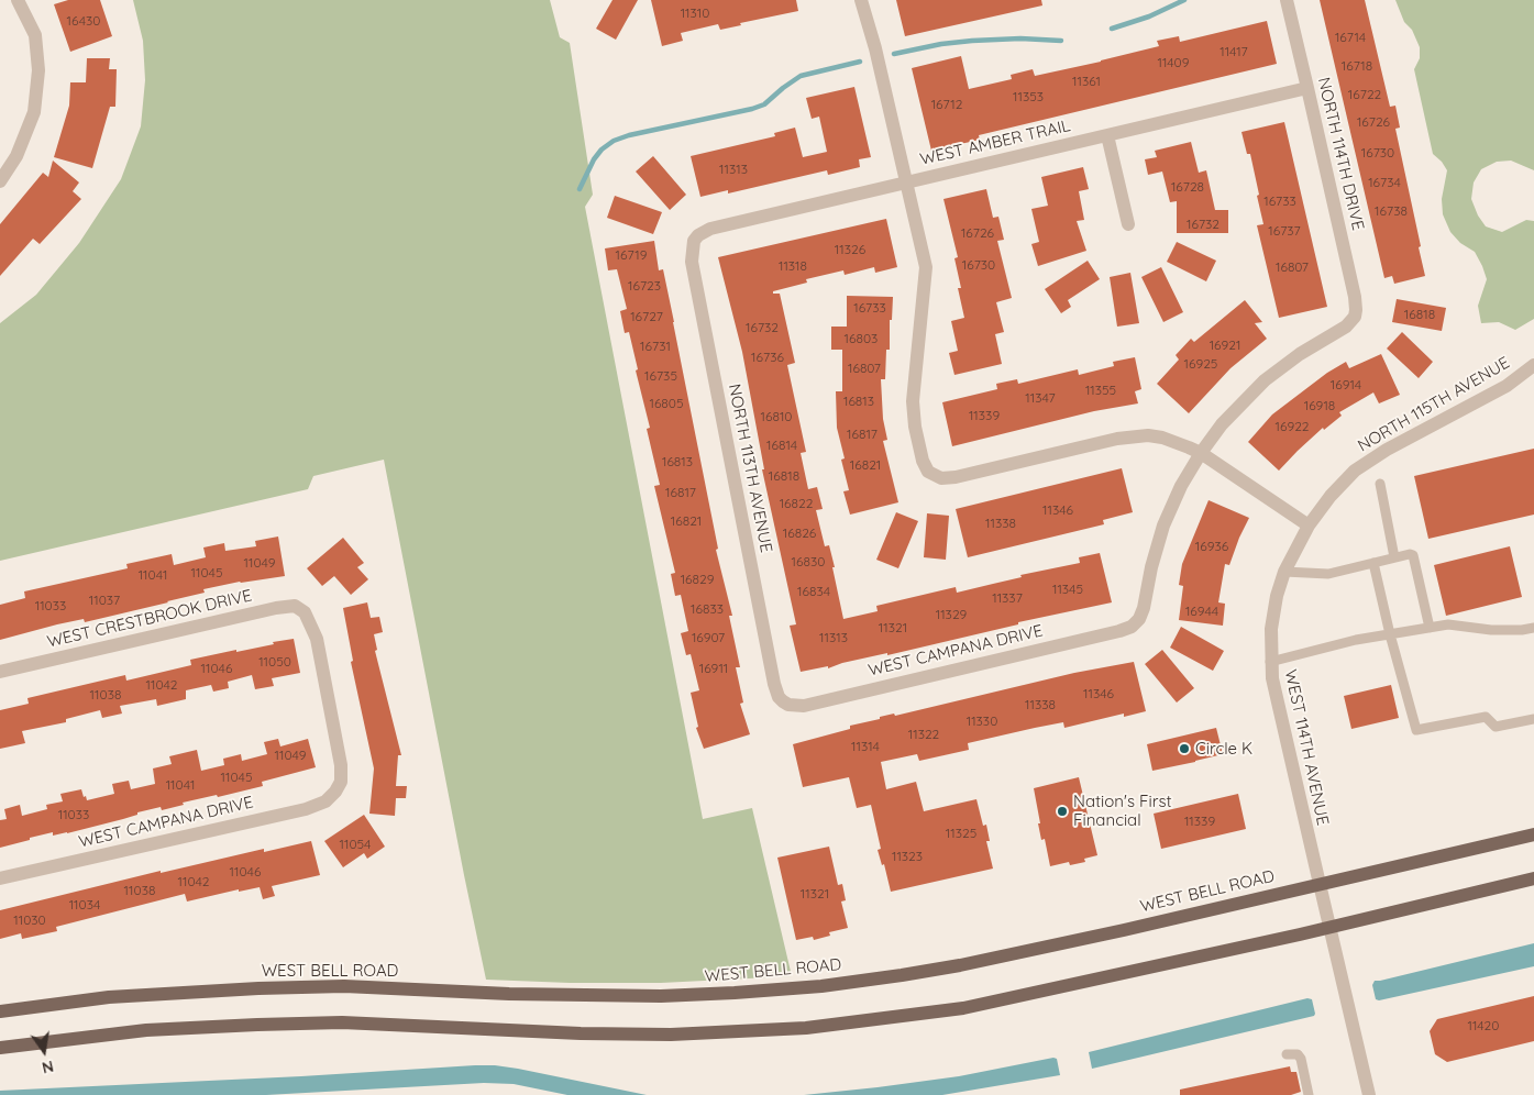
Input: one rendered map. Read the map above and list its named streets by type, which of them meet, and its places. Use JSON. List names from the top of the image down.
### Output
{
  "streets": {
    "main road": ["WEST BELL ROAD"],
    "street": [
      "WEST AMBER TRAIL",
      "NORTH 114TH DRIVE",
      "NORTH 115TH AVENUE",
      "NORTH 113TH AVENUE",
      "WEST CRESTBROOK DRIVE",
      "WEST CAMPANA DRIVE",
      "WEST 114TH AVENUE"
    ]
  },
  "crossings": [
    ["WEST AMBER TRAIL", "NORTH 114TH DRIVE"],
    ["WEST AMBER TRAIL", "NORTH 113TH AVENUE"],
    ["NORTH 114TH DRIVE", "WEST CAMPANA DRIVE"],
    ["NORTH 115TH AVENUE", "WEST 114TH AVENUE"],
    ["NORTH 113TH AVENUE", "WEST CAMPANA DRIVE"],
    ["WEST CRESTBROOK DRIVE", "WEST CAMPANA DRIVE"],
    ["WEST 114TH AVENUE", "WEST BELL ROAD"]
  ],
  "places": ["Circle K", "Nation's First Financial"],
  "house_numbers": [
    "11310",
    "16430",
    "16714",
    "11417",
    "11409",
    "16718",
    "11361",
    "16722",
    "11353",
    "16712",
    "16726",
    "16730",
    "11313",
    "16734",
    "16728",
    "16733",
    "16738",
    "16732",
    "16737",
    "16726",
    "11326",
    "16719",
    "16730",
    "11318",
    "16807",
    "16723",
    "16733",
    "16818",
    "16727",
    "16732",
    "16803",
    "16921",
    "16731",
    "16736",
    "16925",
    "16807",
    "16735",
    "16914",
    "11355",
    "11347",
    "16813",
    "16805",
    "16918",
    "11339",
    "16810",
    "16922",
    "16817",
    "16814",
    "16813",
    "16821",
    "16818",
    "16817",
    "16822",
    "11346",
    "16821",
    "11338",
    "16826",
    "16936",
    "16830",
    "11049",
    "11045",
    "11041",
    "16829",
    "11345",
    "16834",
    "11337",
    "11037",
    "11033",
    "16833",
    "16944",
    "11329",
    "11321",
    "16907",
    "11313",
    "11050",
    "11046",
    "16911",
    "11042",
    "11346",
    "11038",
    "11338",
    "11330",
    "11322",
    "11314",
    "11049",
    "11045",
    "11041",
    "11033",
    "11339",
    "11325",
    "11054",
    "11323",
    "11046",
    "11042",
    "11038",
    "11321",
    "11034",
    "11030",
    "11420"
  ],
  "north": "bottom"
}
